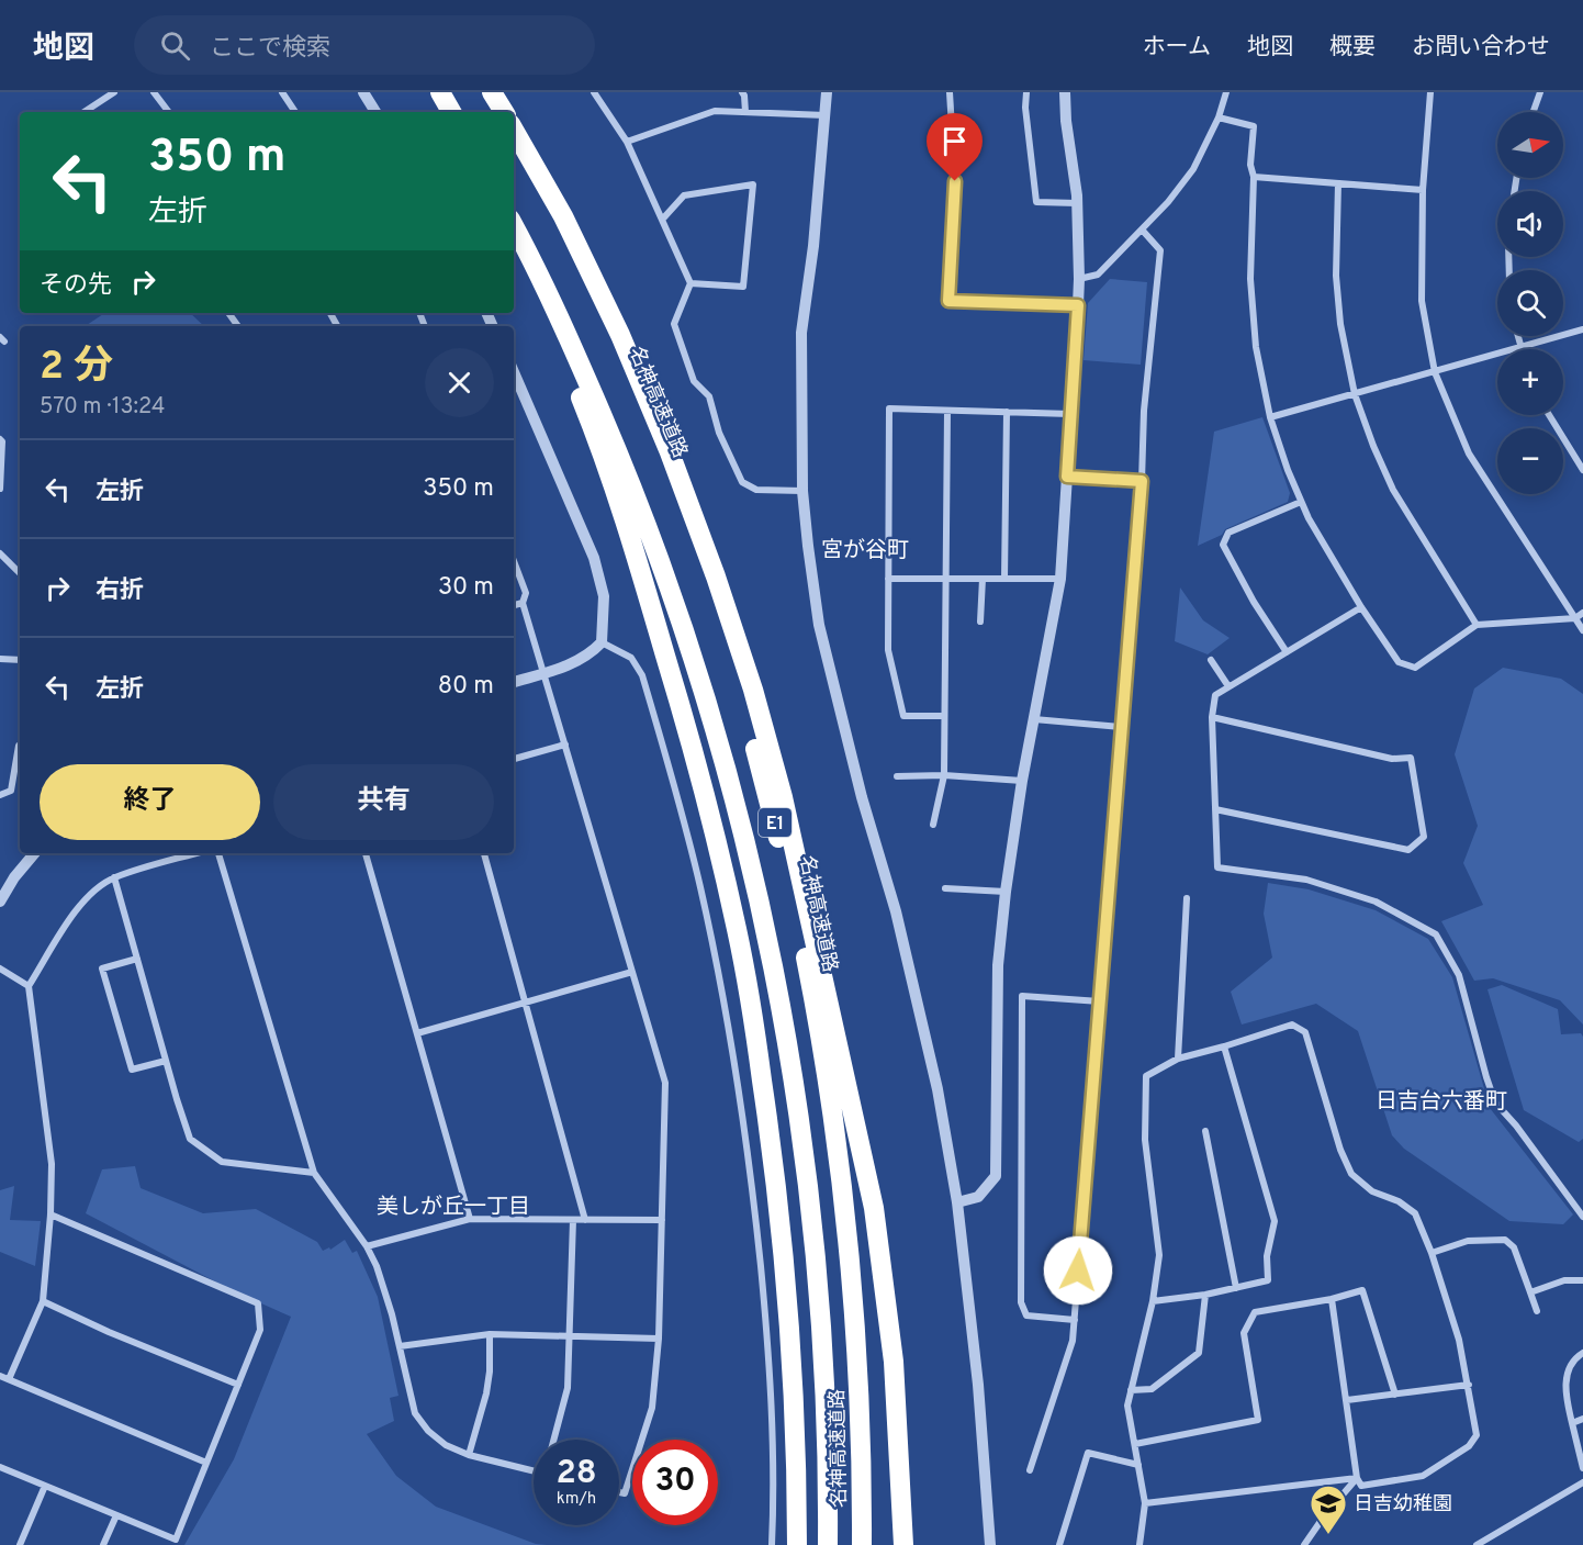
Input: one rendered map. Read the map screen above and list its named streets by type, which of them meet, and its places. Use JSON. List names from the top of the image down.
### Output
{
  "streets": {
    "highway": ["名神高速道路", "E1"]
  },
  "districts": ["宮が谷町", "日吉台六番町", "美しが丘一丁目"],
  "places": {
    "school or university": ["日吉幼稚園"]
  },
  "north": "right",
  "page": {
    "header": "地図",
    "search": "ここで検索",
    "nav": [
      "ホーム",
      "地図",
      "概要",
      "お問い合わせ"
    ],
    "map_buttons": ["+", "−"],
    "turn": ["350 m", "左折"],
    "then": "その先",
    "heading": ["2 分", "570 m · 13:24"],
    "list": [
      {
        "name": "左折",
        "value": "350 m"
      },
      {
        "name": "右折",
        "value": "30 m"
      },
      {
        "name": "左折",
        "value": "80 m"
      }
    ],
    "buttons": ["終了", "共有"],
    "speed": "28 km/h",
    "limit": "30"
  }
}
